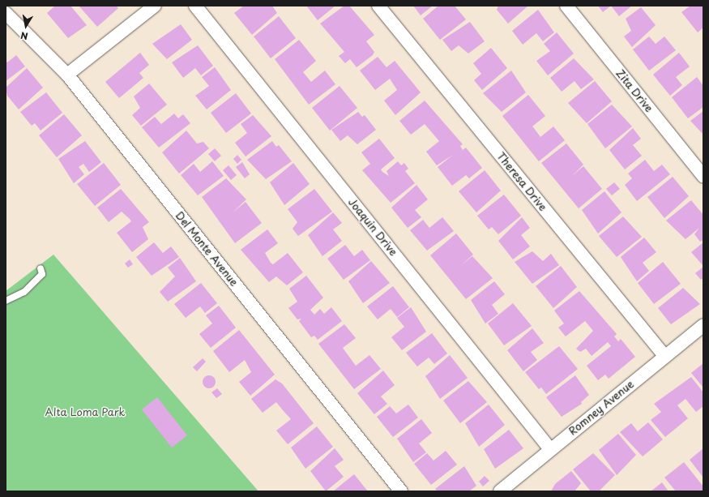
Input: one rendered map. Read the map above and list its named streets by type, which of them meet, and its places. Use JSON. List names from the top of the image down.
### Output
{
  "streets": {
    "street": [
      "Zita Drive",
      "Theresa Drive",
      "Joaquin Drive",
      "Del Monte Avenue",
      "Romney Avenue"
    ]
  },
  "crossings": [
    ["Theresa Drive", "Romney Avenue"],
    ["Joaquin Drive", "Romney Avenue"]
  ],
  "parks": ["Alta Loma Park"],
  "north": "bottom"
}
